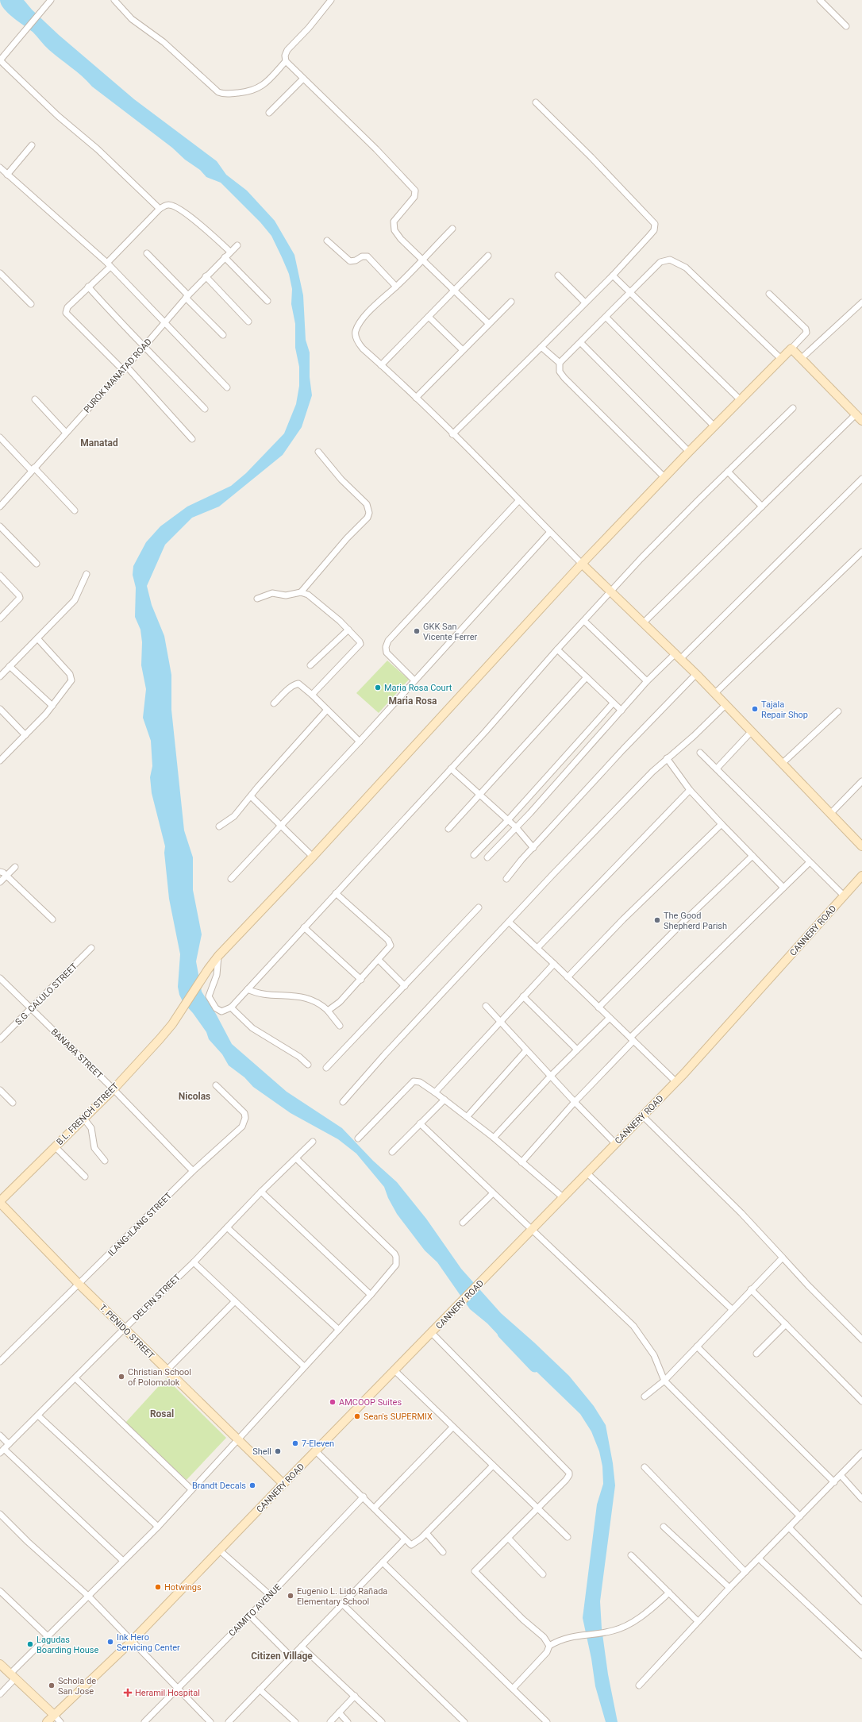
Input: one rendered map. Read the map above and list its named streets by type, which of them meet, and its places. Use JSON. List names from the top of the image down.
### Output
{
  "streets": {
    "street": [
      "PUROK MANATAD ROAD",
      "CANNERY ROAD",
      "S.G. CALULO STREET",
      "BANABA STREET",
      "B.L. FRENCH STREET",
      "ILANG-ILANG STREET",
      "DELFIN STREET",
      "T. PENIDO STREET",
      "CAIMITO AVENUE"
    ]
  },
  "crossings": [
    ["CANNERY ROAD", "T. PENIDO STREET"],
    ["S.G. CALULO STREET", "BANABA STREET"],
    ["BANABA STREET", "B.L. FRENCH STREET"],
    ["BANABA STREET", "ILANG-ILANG STREET"],
    ["B.L. FRENCH STREET", "T. PENIDO STREET"],
    ["ILANG-ILANG STREET", "T. PENIDO STREET"],
    ["DELFIN STREET", "T. PENIDO STREET"]
  ],
  "districts": [
    "Manatad",
    "Maria Rosa",
    "Nicolas",
    "Rosal",
    "Citizen Village"
  ],
  "places": {
    "other": [
      "GKK San Vicente Ferrer",
      "Maria Rosa Court",
      "Tajala Repair Shop",
      "The Good Shepherd Parish",
      "Christian School of Polomolok",
      "AMCOOP Suites",
      "Sean's SUPERMIX",
      "7-Eleven",
      "Shell",
      "Brandt Decals",
      "Hotwings",
      "Eugenio L. Lido Rañada Elementary School",
      "Ink Hero Servicing Center",
      "Lagudas Boarding House",
      "Schola de San Jose"
    ],
    "health": ["Heramil Hospital"]
  }
}
